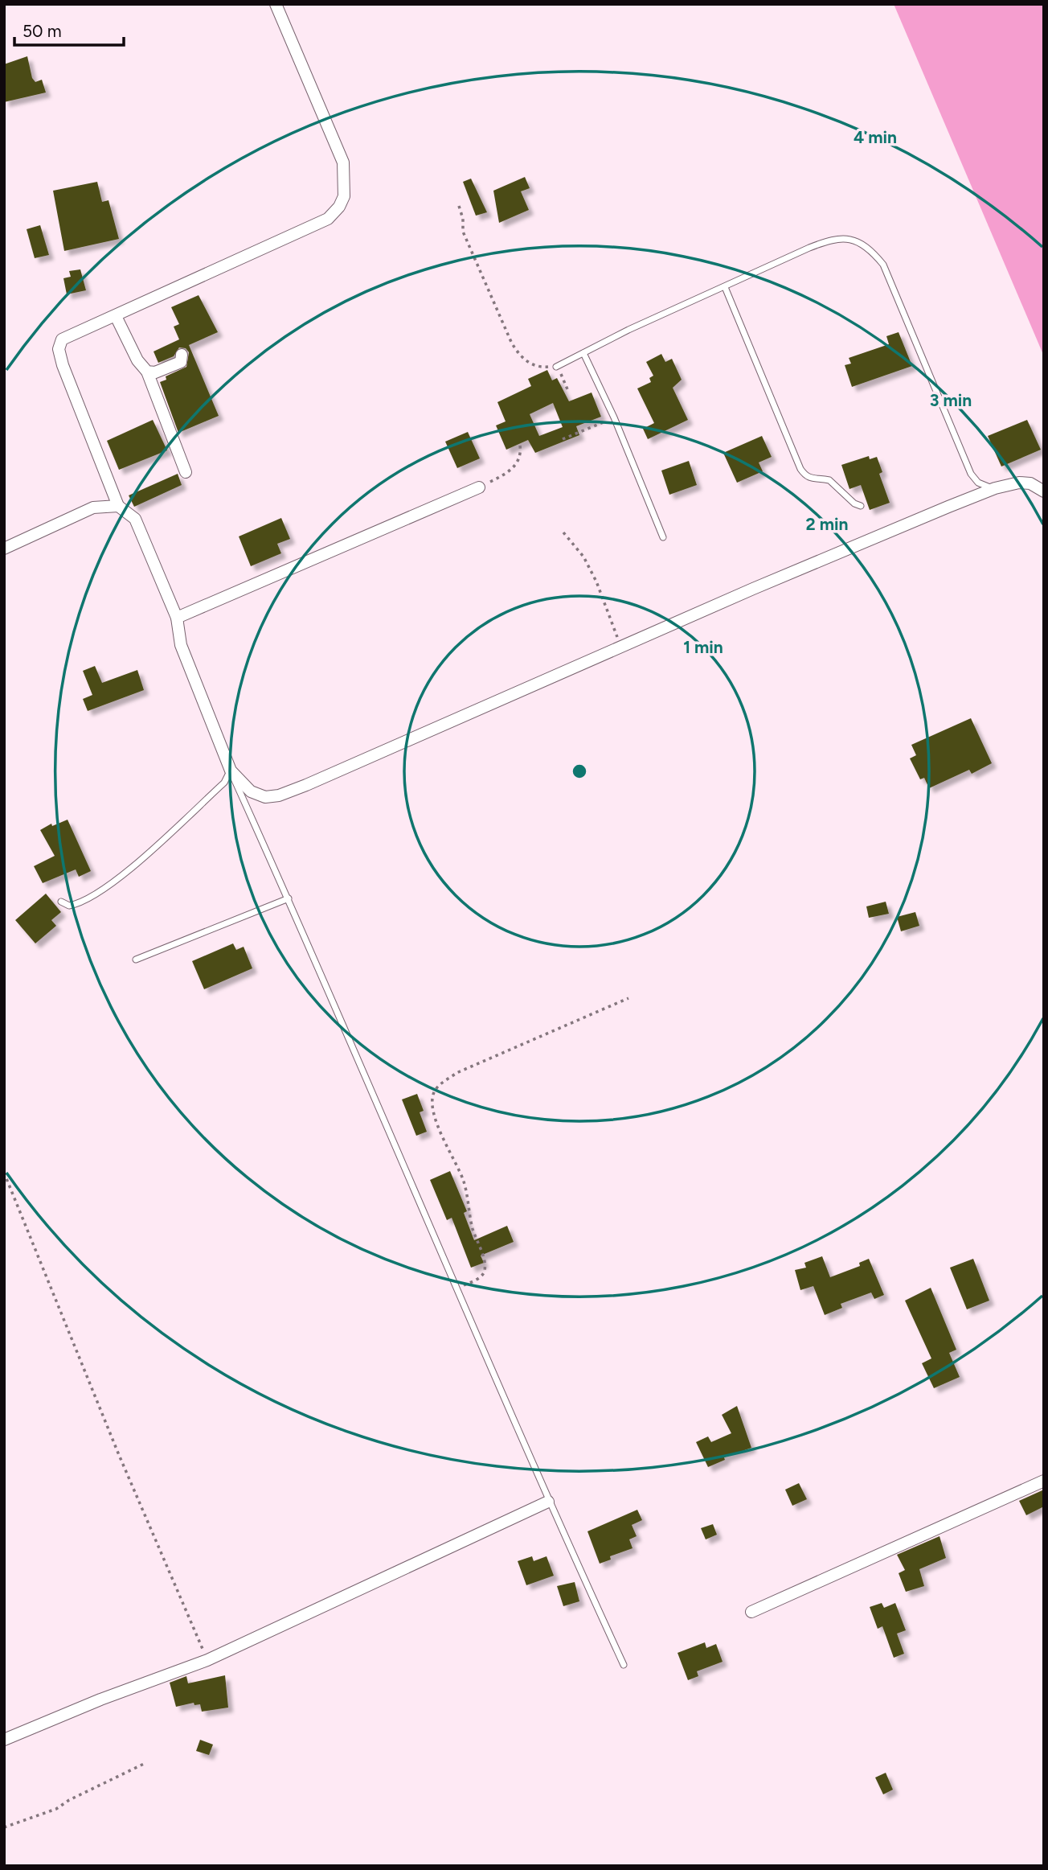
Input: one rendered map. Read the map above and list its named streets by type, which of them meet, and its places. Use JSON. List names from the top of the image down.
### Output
{
  "scale_bar": "50 m",
  "rings": [
    "4 min",
    "3 min",
    "2 min",
    "1 min"
  ]
}
